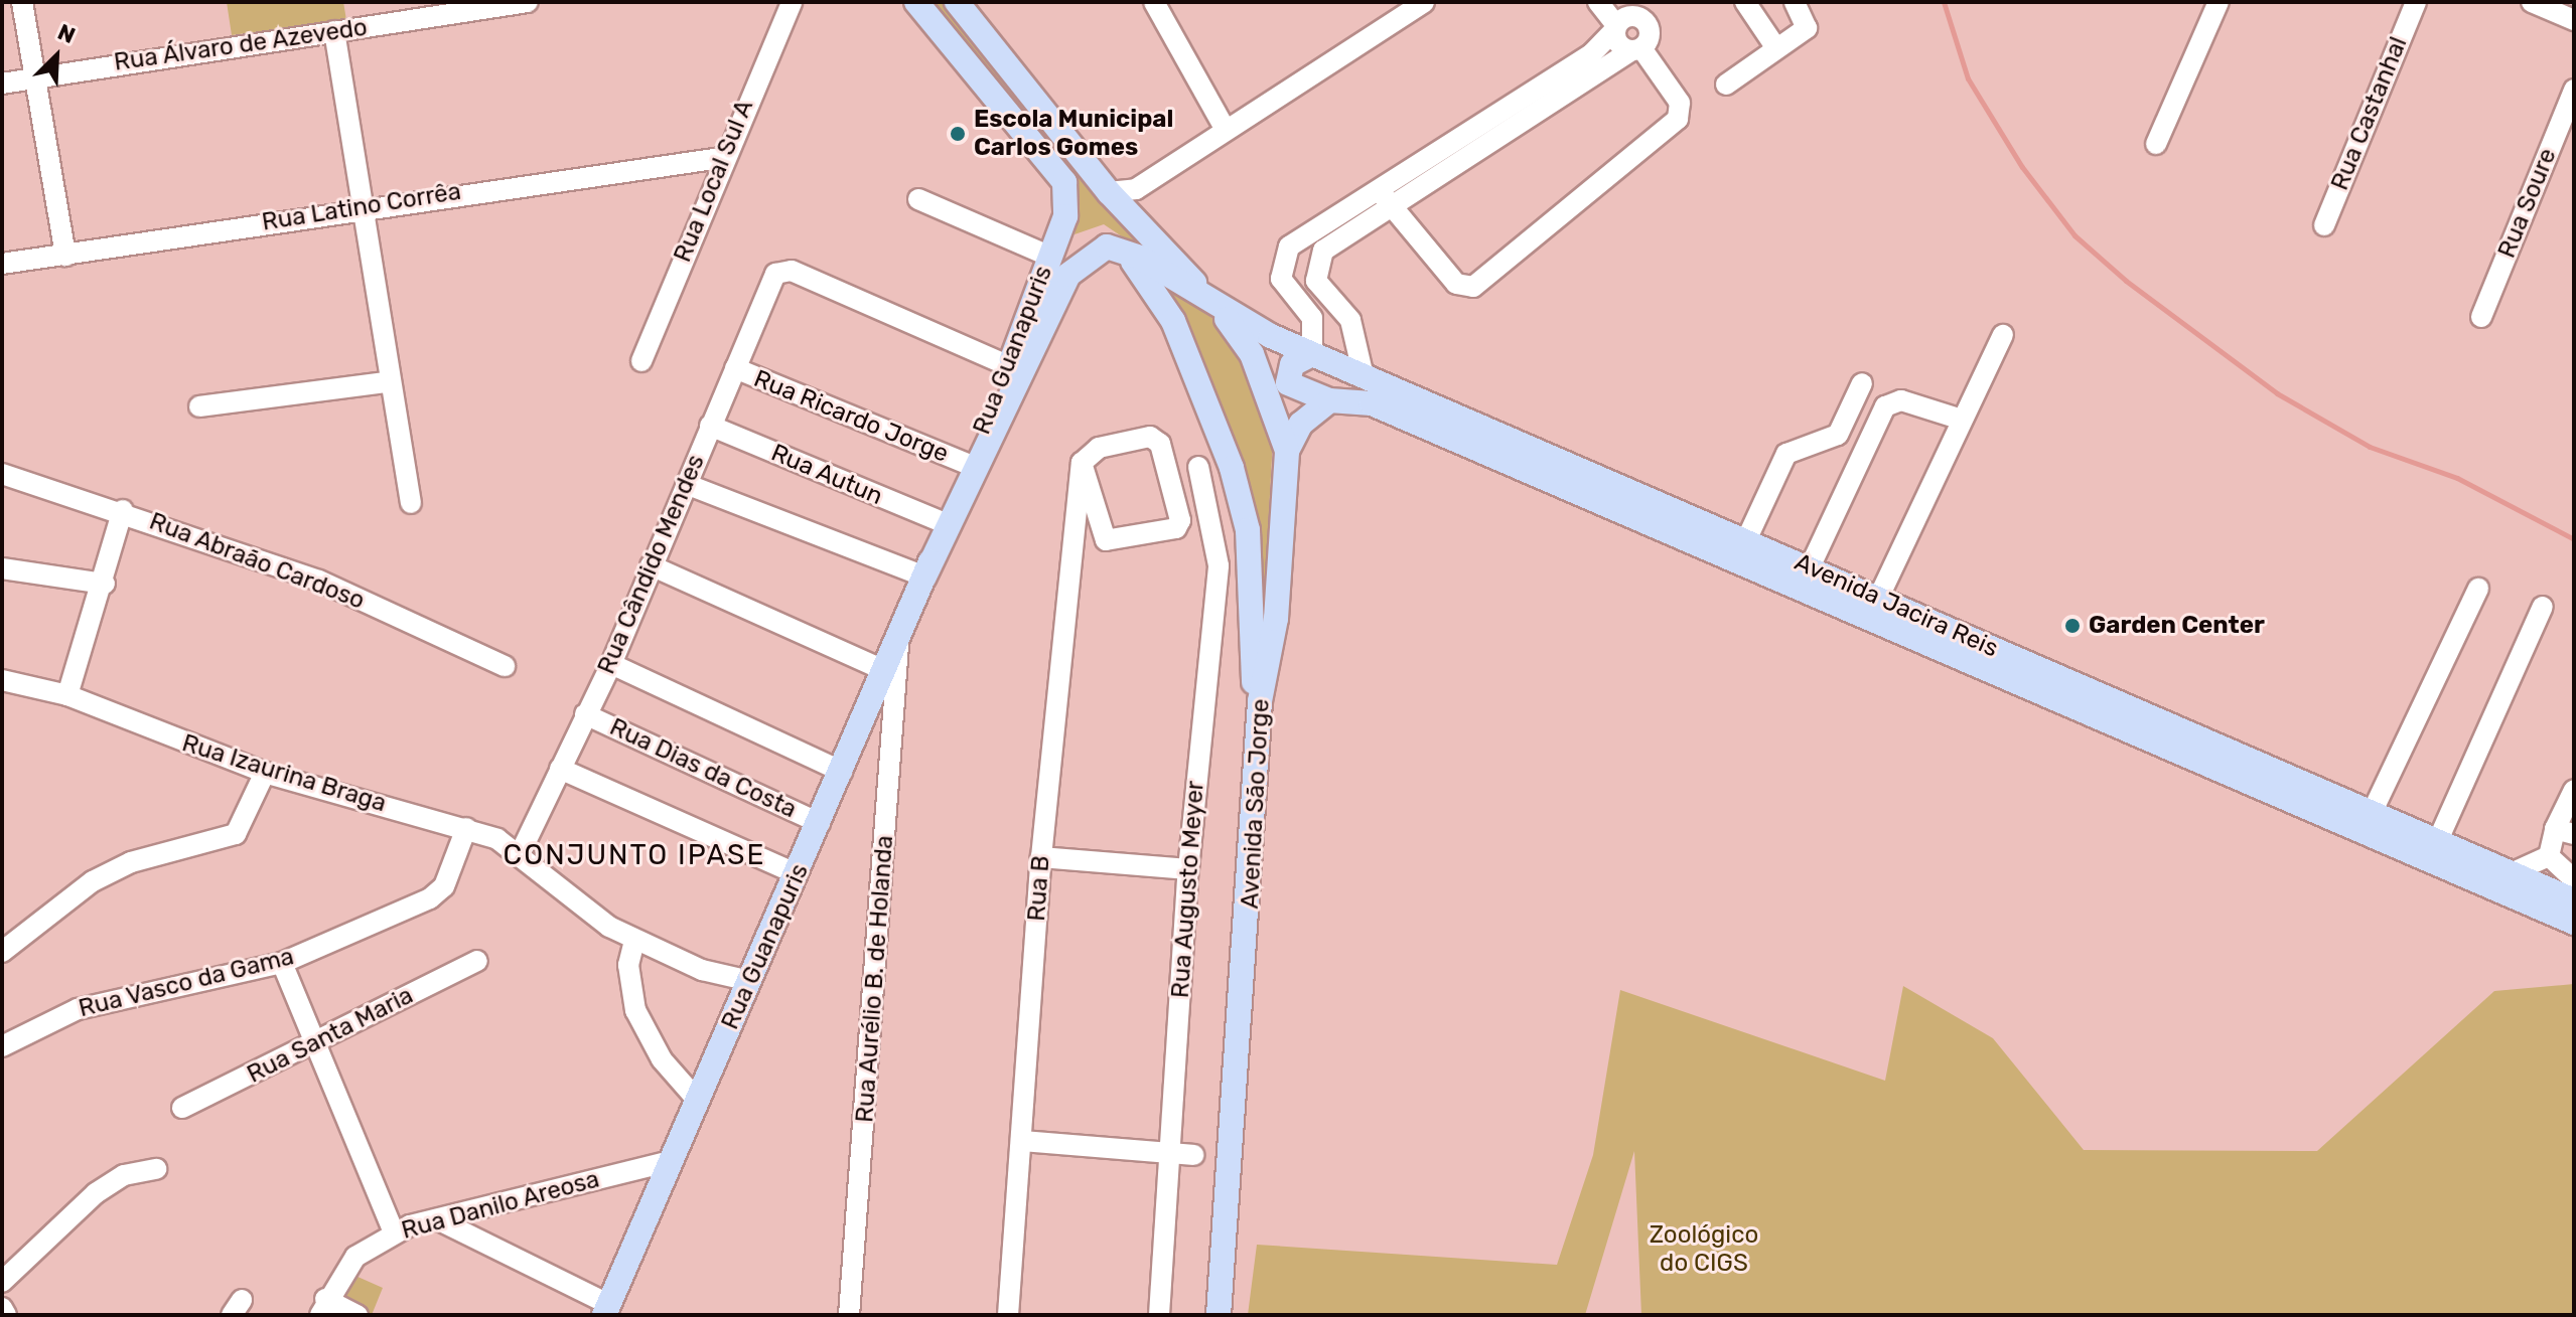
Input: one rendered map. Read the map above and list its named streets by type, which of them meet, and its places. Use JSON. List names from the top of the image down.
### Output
{
  "streets": {
    "main road": ["Rua Guanapuris", "Avenida Jacira Reis", "Avenida São Jorge"],
    "street": [
      "Rua Álvaro de Azevedo",
      "Rua Castanhal",
      "Rua Local Sul A",
      "Rua Soure",
      "Rua Latino Corrêa",
      "Rua Ricardo Jorge",
      "Rua Autun",
      "Rua Abraão Cardoso",
      "Rua Cândido Mendes",
      "Rua Dias da Costa",
      "Rua Izaurina Braga",
      "Rua B",
      "Rua Augusto Meyer",
      "Rua Aurélio B. de Holanda",
      "Rua Vasco da Gama",
      "Rua Santa Maria",
      "Rua Danilo Areosa"
    ]
  },
  "crossings": [
    ["Rua Local Sul A", "Rua Latino Corrêa"],
    ["Rua Guanapuris", "Rua Ricardo Jorge"],
    ["Rua Guanapuris", "Rua Autun"],
    ["Rua Guanapuris", "Rua Cândido Mendes"],
    ["Rua Guanapuris", "Rua Dias da Costa"],
    ["Rua Guanapuris", "Rua Izaurina Braga"],
    ["Rua Guanapuris", "Avenida São Jorge"],
    ["Rua Guanapuris", "Rua Aurélio B. de Holanda"],
    ["Rua Guanapuris", "Rua Danilo Areosa"],
    ["Rua Ricardo Jorge", "Rua Cândido Mendes"],
    ["Rua Autun", "Rua Cândido Mendes"],
    ["Rua Cândido Mendes", "Rua Dias da Costa"],
    ["Rua Cândido Mendes", "Rua Izaurina Braga"],
    ["Avenida Jacira Reis", "Avenida São Jorge"],
    ["Rua Izaurina Braga", "Rua Vasco da Gama"]
  ],
  "districts": ["CONJUNTO IPASE"],
  "parks": ["Zoológico do CIGS"],
  "places": ["Escola Municipal Carlos Gomes", "Garden Center"],
  "north": "top right"
}
